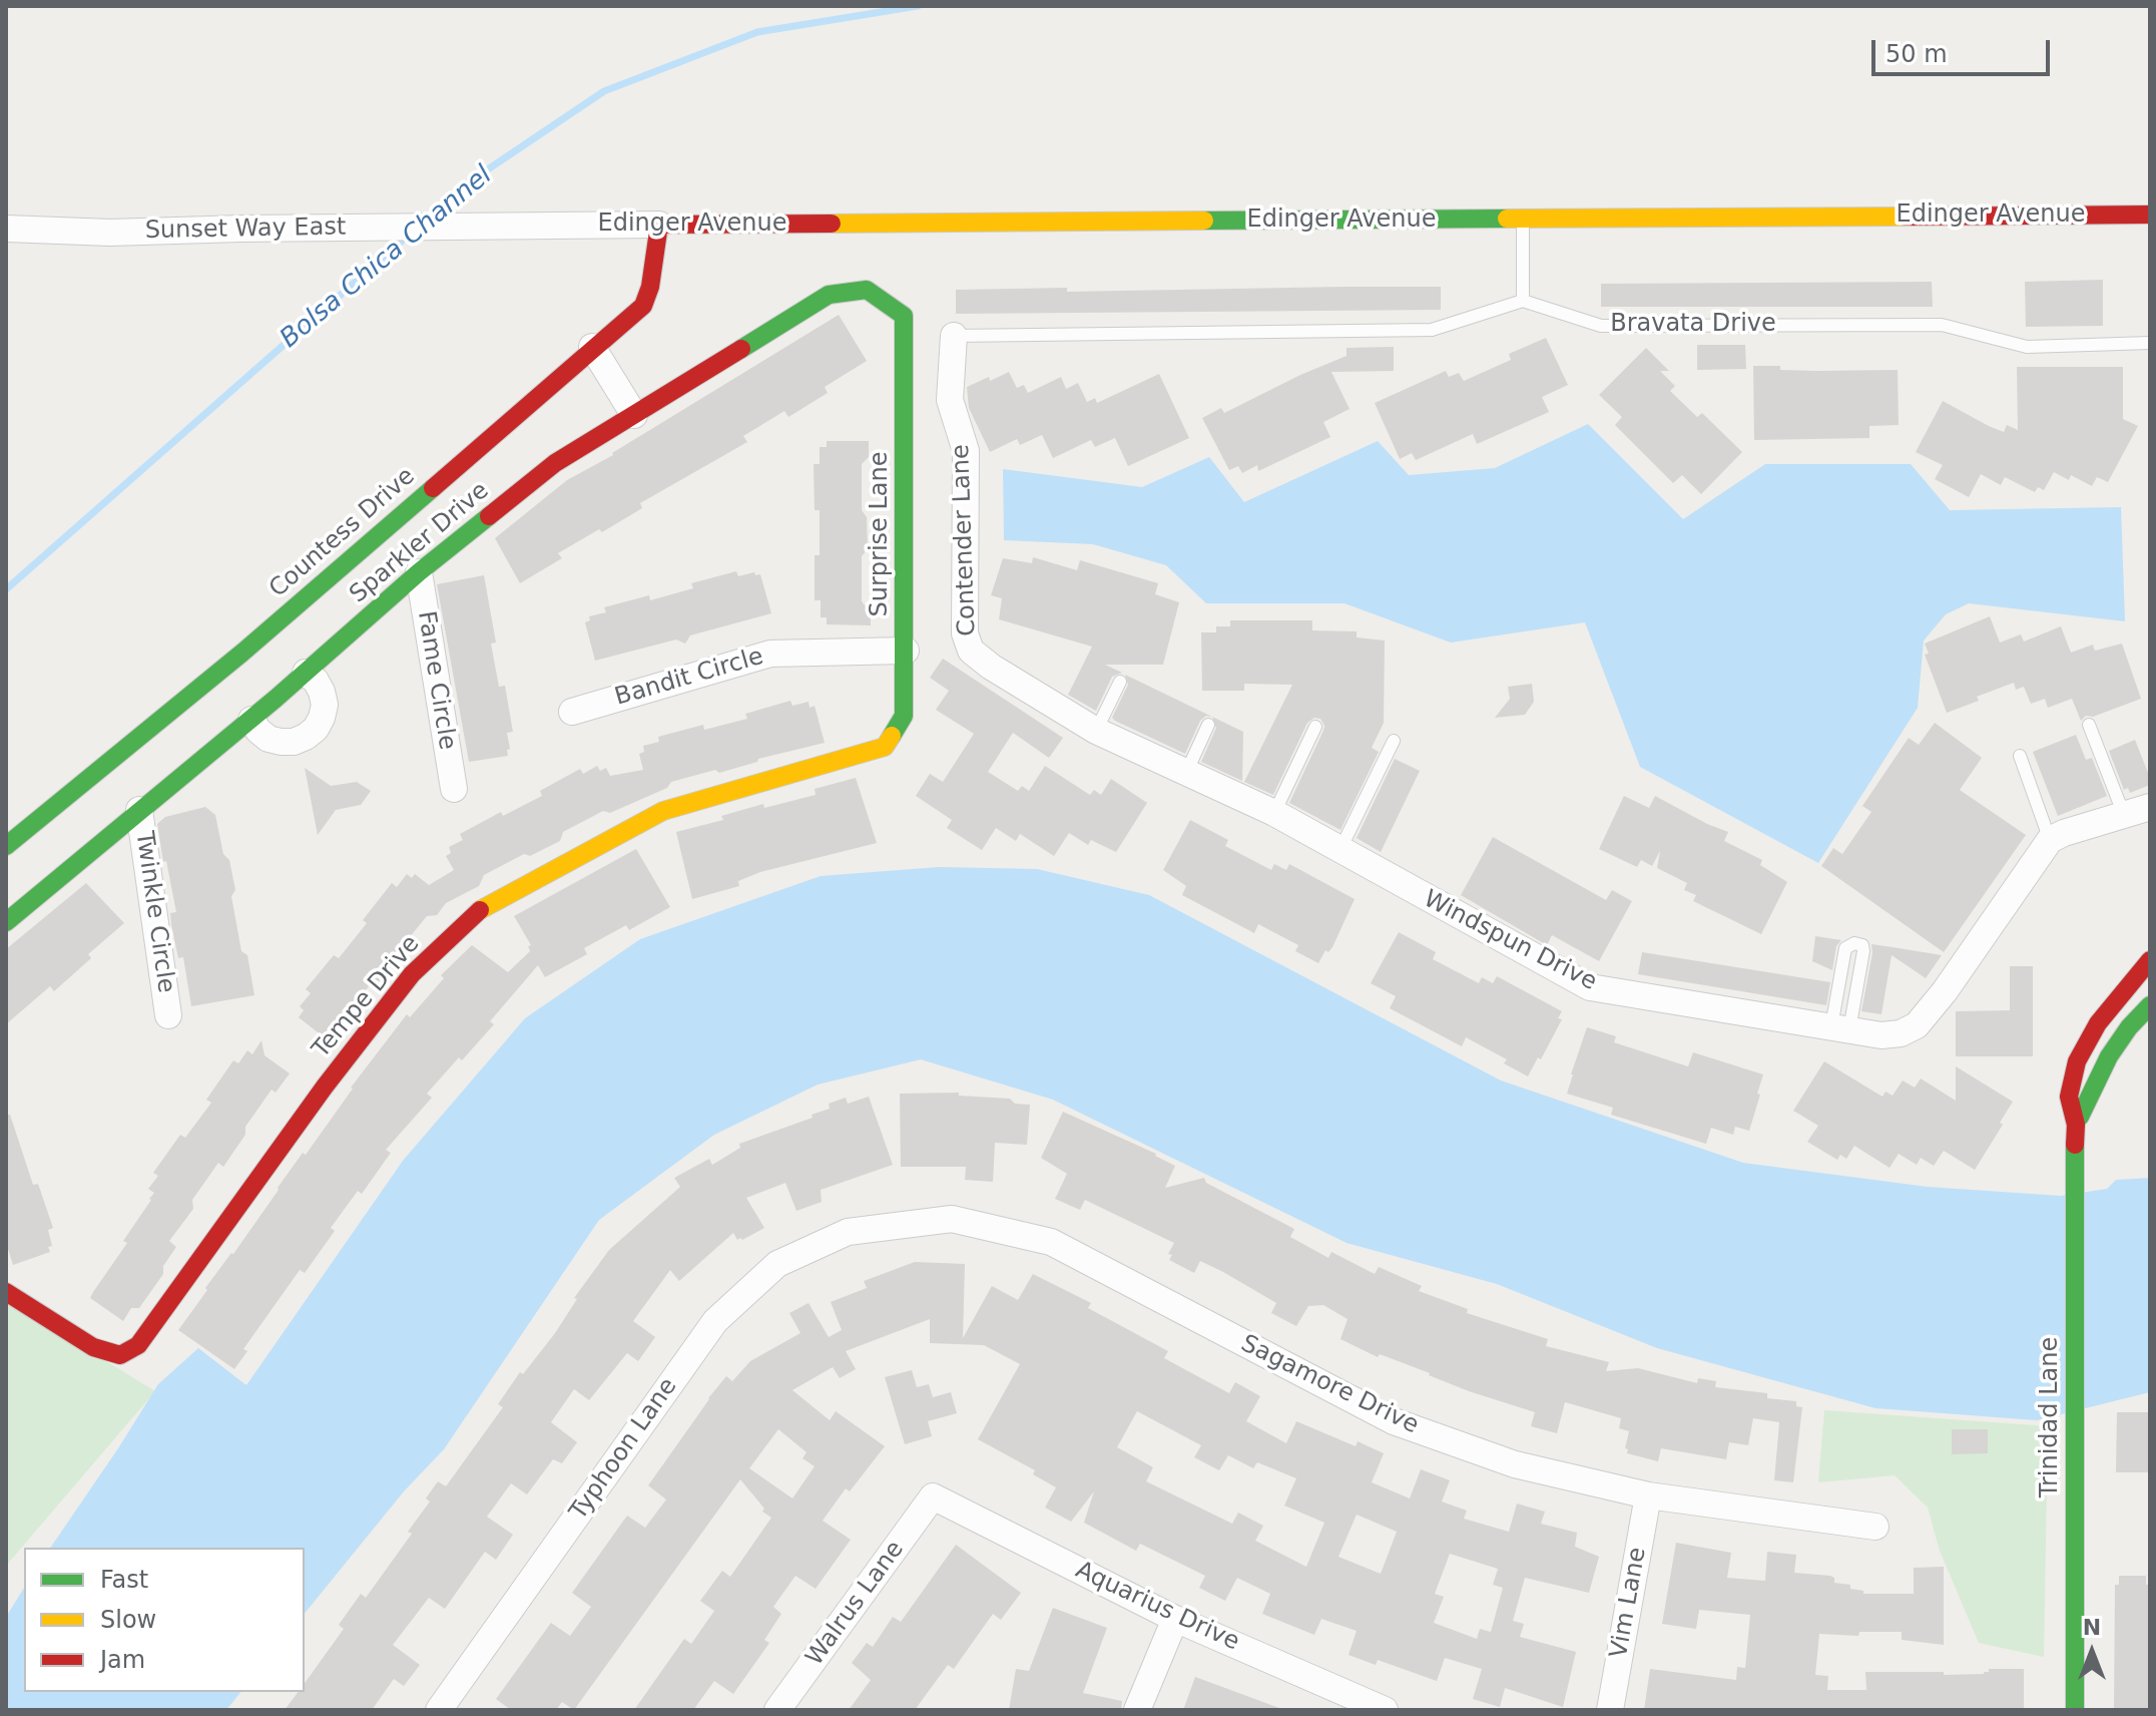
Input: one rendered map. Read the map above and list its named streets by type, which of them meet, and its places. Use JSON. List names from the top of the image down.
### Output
{
  "streets": {
    "street": [
      "Edinger Avenue",
      "Sunset Way East",
      "Countess Drive",
      "Surprise Lane",
      "Contender Lane",
      "Sparkler Drive",
      "Bandit Circle",
      "Fame Circle",
      "Twinkle Circle",
      "Windspun Drive",
      "Tempe Drive",
      "Sagamore Drive",
      "Trinidad Lane",
      "Typhoon Lane",
      "Vim Lane",
      "Walrus Lane",
      "Aquarius Drive"
    ],
    "lane": ["Bravata Drive"]
  },
  "crossings": [
    ["Edinger Avenue", "Sunset Way East"],
    ["Edinger Avenue", "Countess Drive"],
    ["Surprise Lane", "Sparkler Drive"],
    ["Surprise Lane", "Bandit Circle"],
    ["Surprise Lane", "Tempe Drive"],
    ["Contender Lane", "Windspun Drive"],
    ["Sparkler Drive", "Fame Circle"],
    ["Sparkler Drive", "Twinkle Circle"],
    ["Sagamore Drive", "Typhoon Lane"],
    ["Sagamore Drive", "Vim Lane"],
    ["Walrus Lane", "Aquarius Drive"]
  ],
  "water": ["Bolsa Chica Channel"],
  "legend": ["Fast", "Slow", "Jam"],
  "scale_bar": "50 m",
  "north": "top"
}
